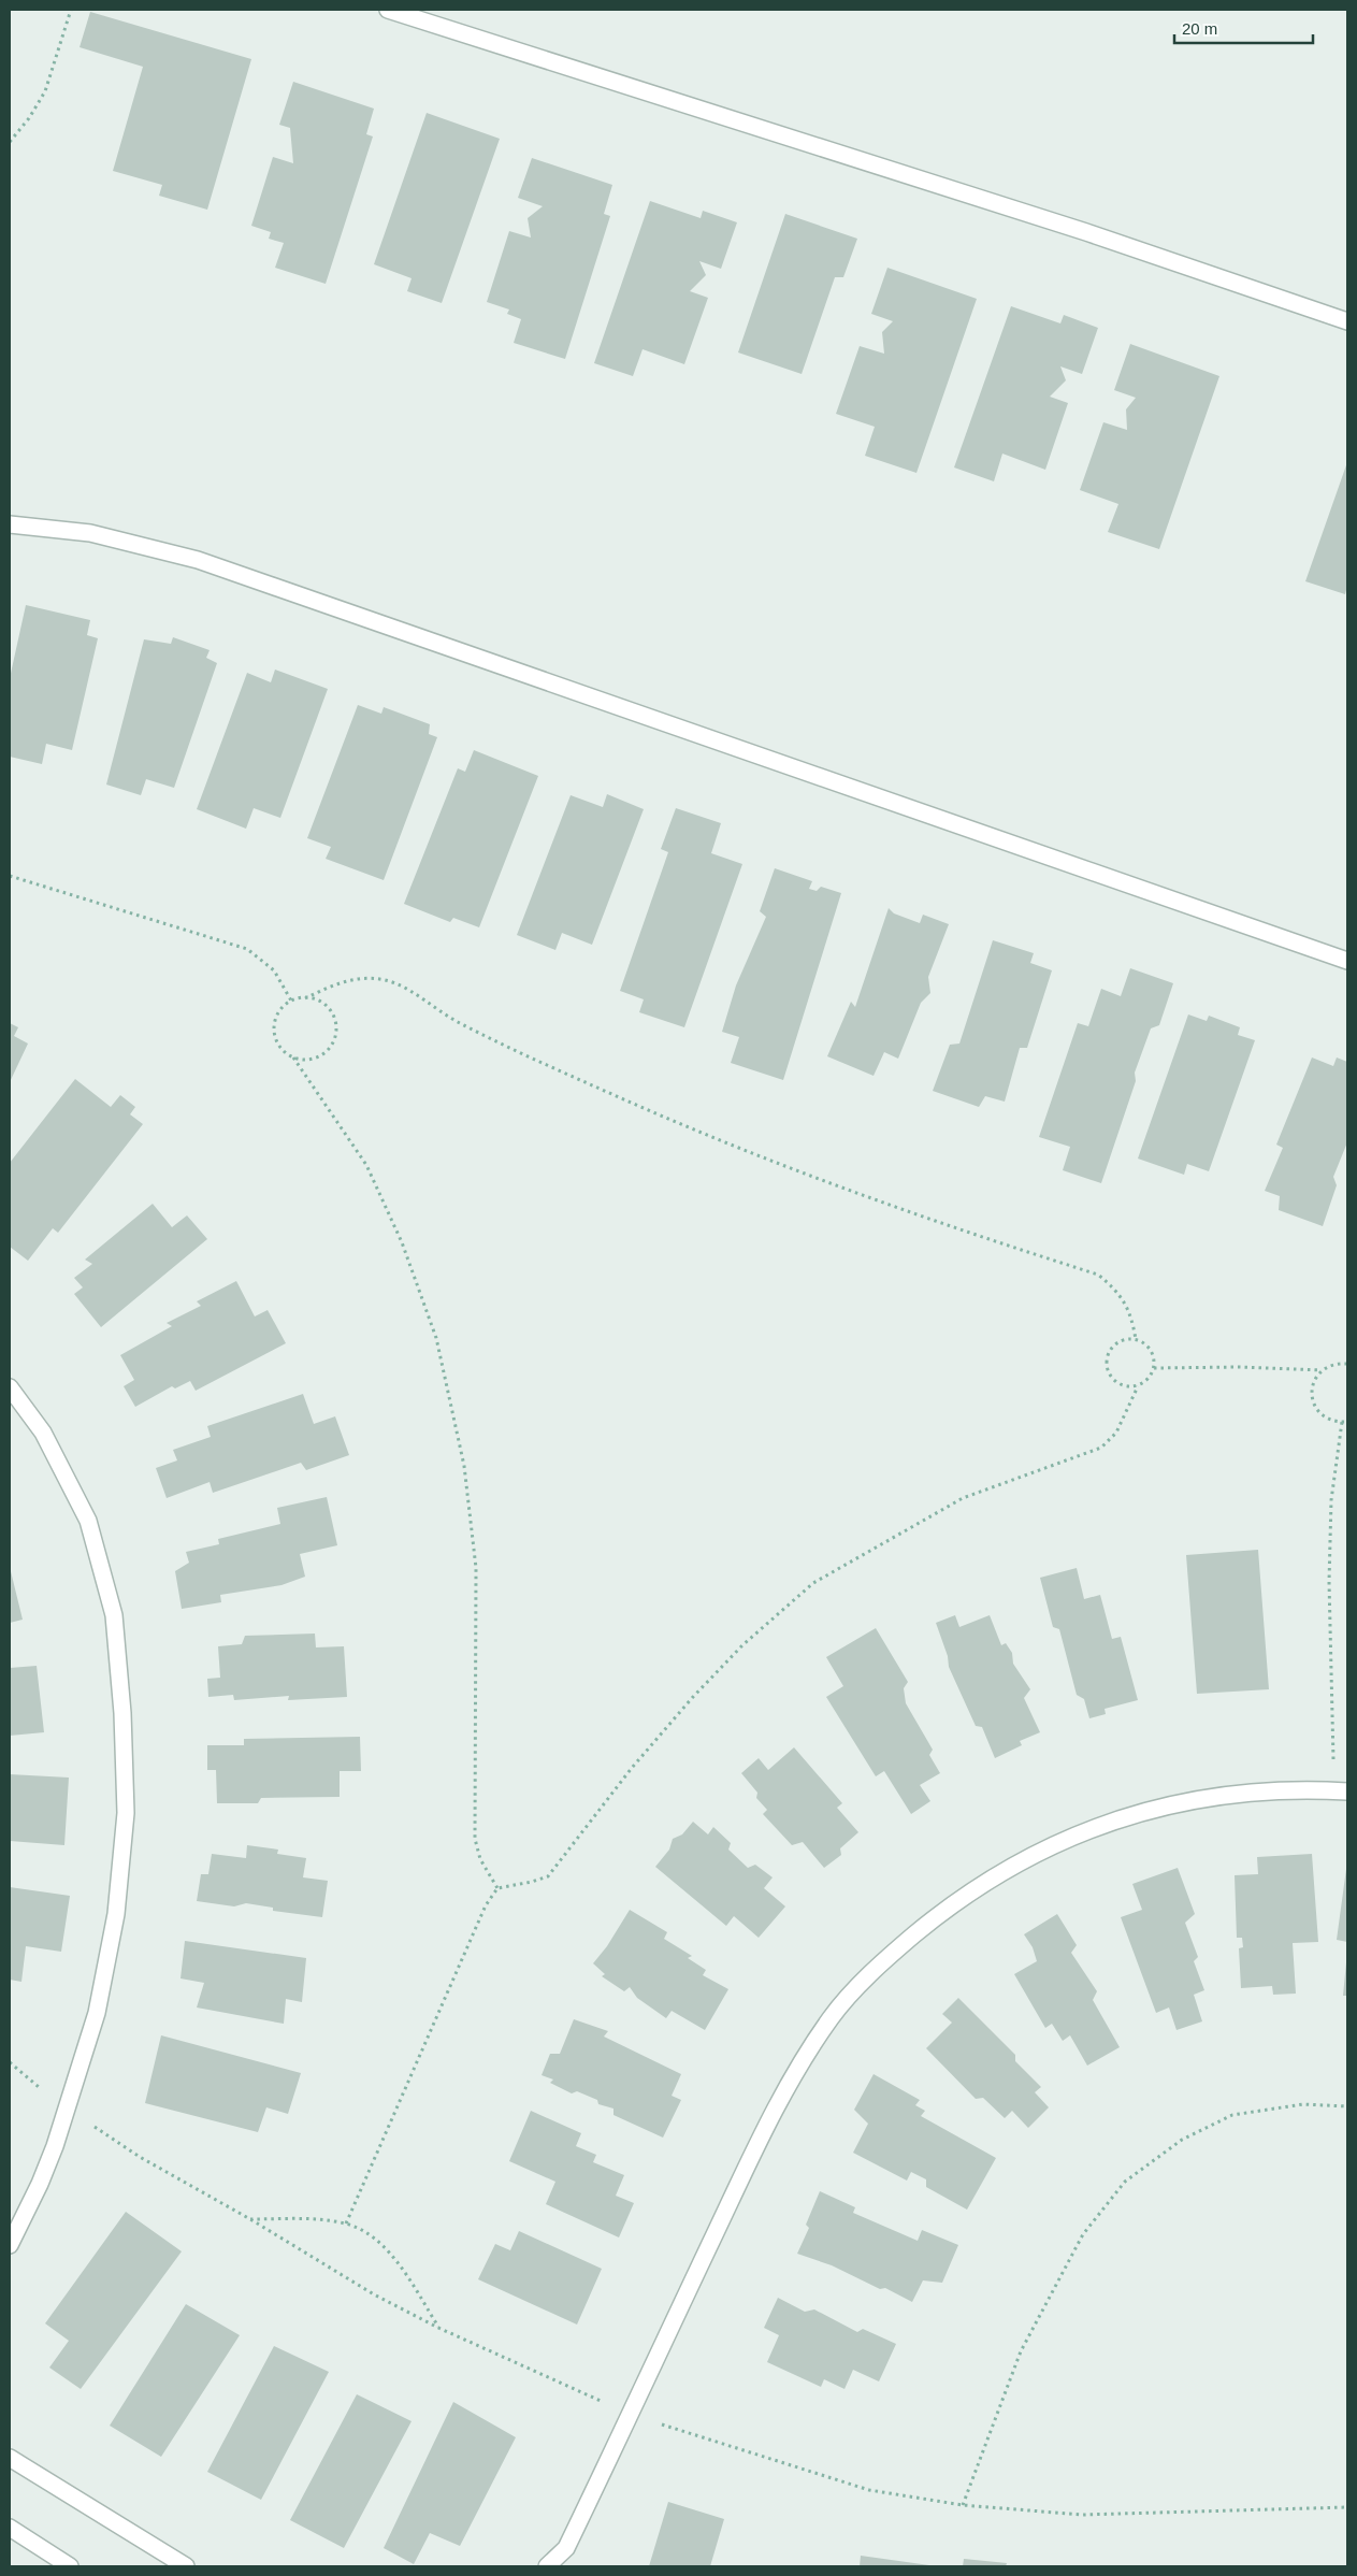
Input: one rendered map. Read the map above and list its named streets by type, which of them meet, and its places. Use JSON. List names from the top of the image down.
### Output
{
  "scale_bar": "20 m"
}
